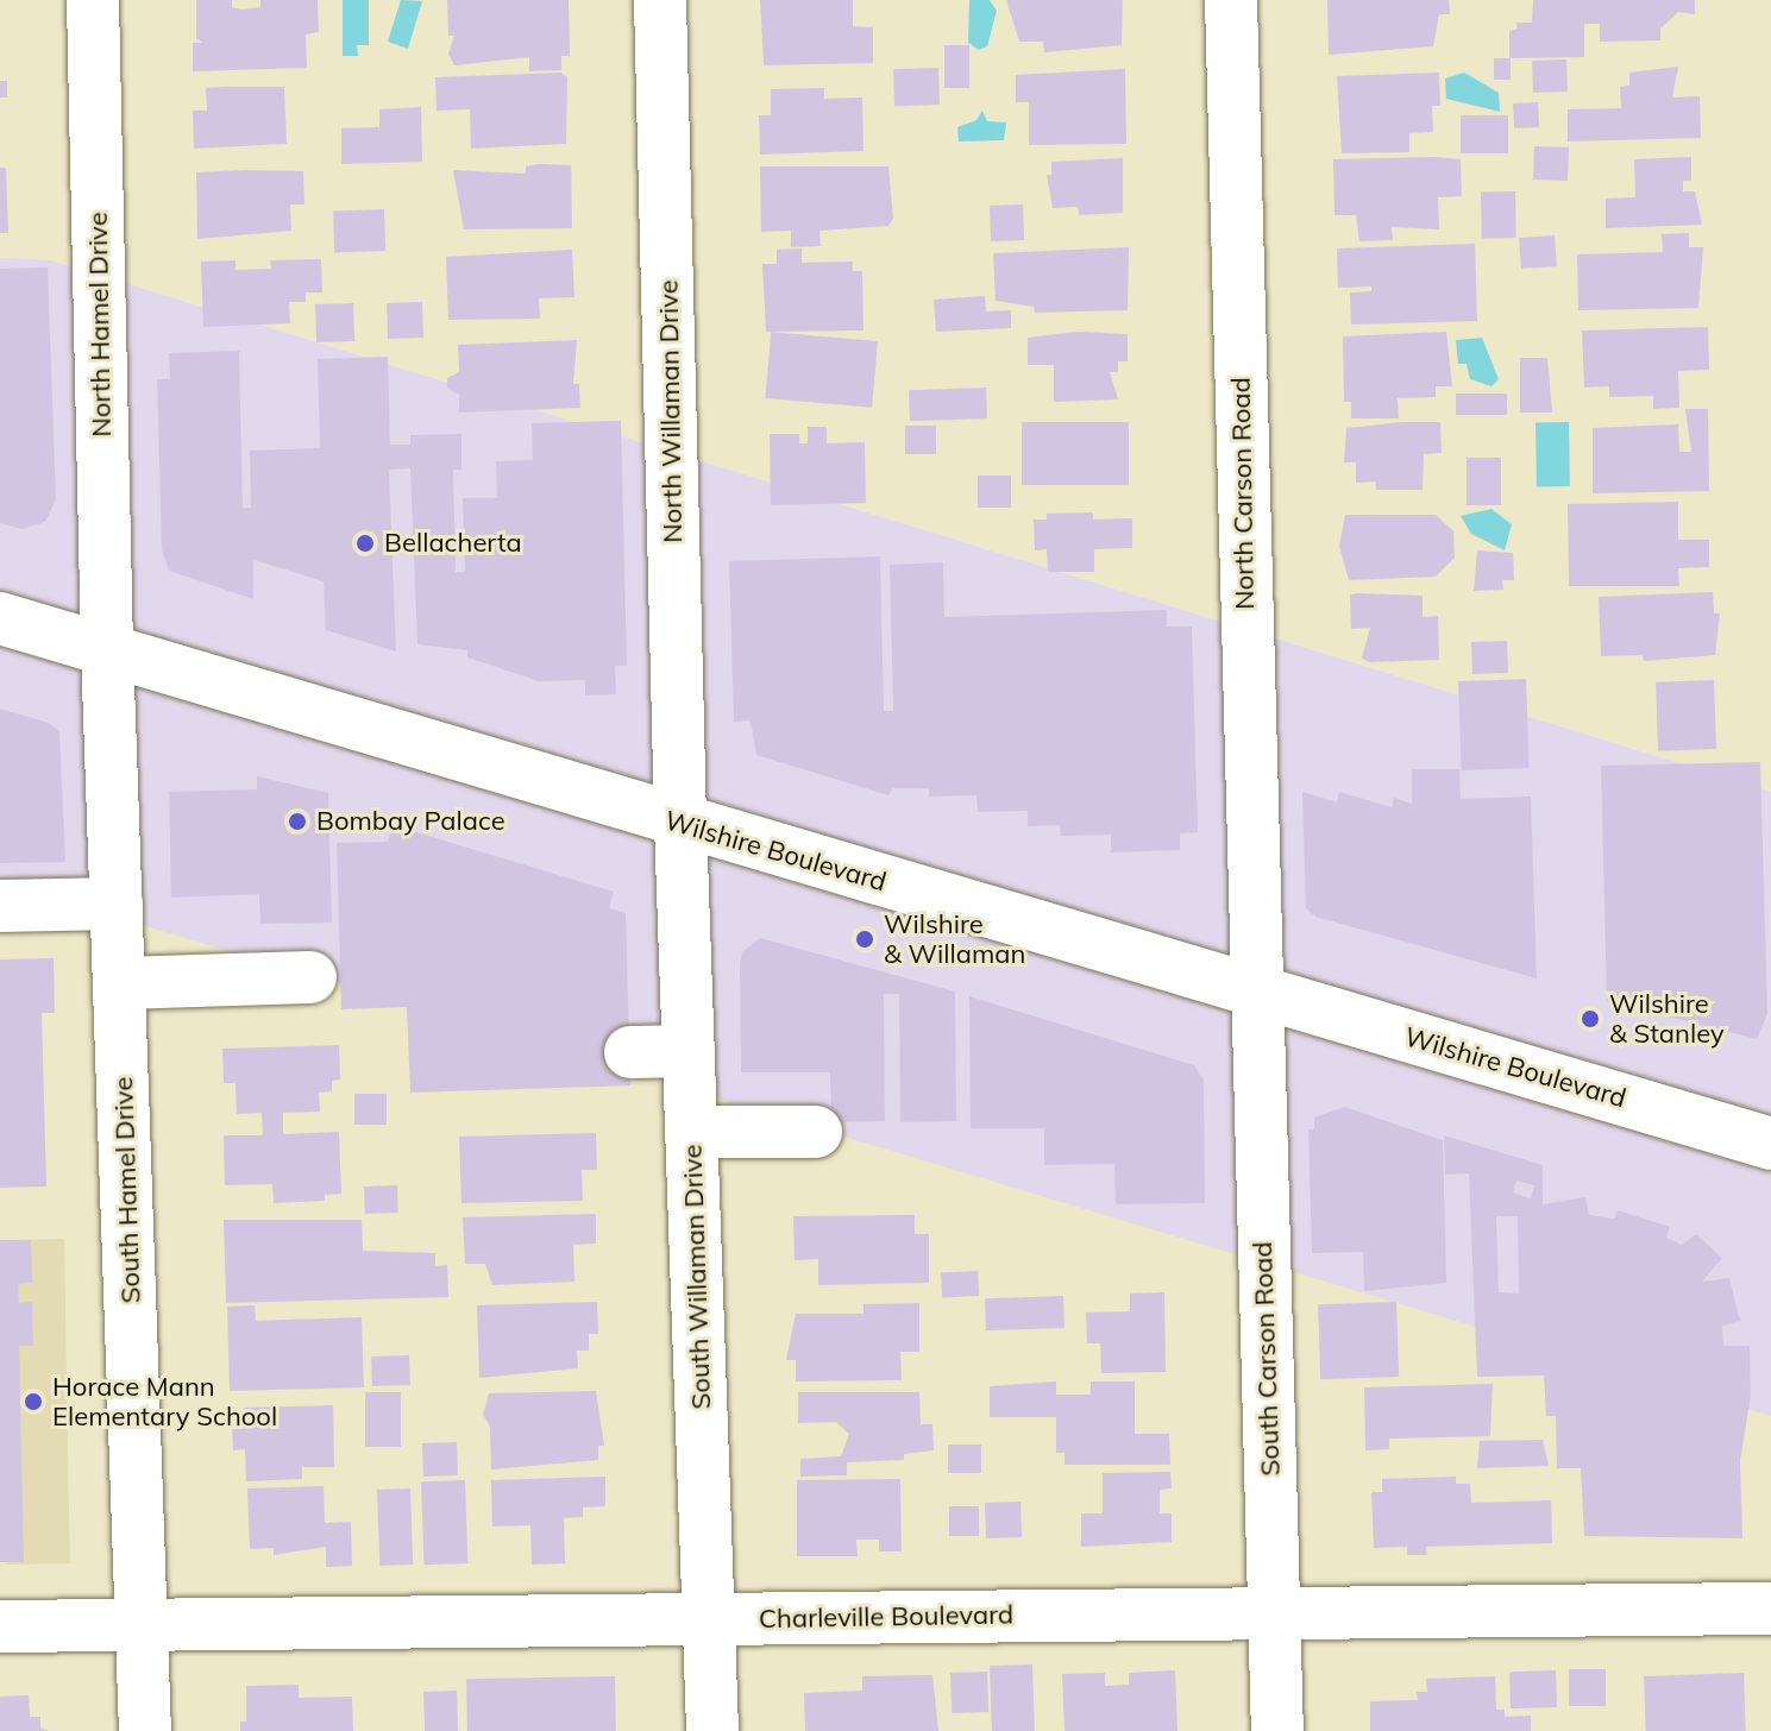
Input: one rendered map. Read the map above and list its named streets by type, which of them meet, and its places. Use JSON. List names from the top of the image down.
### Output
{
  "streets": {
    "street": [
      "North Hamel Drive",
      "North Willaman Drive",
      "North Carson Road",
      "Wilshire Boulevard",
      "South Hamel Drive",
      "South Willaman Drive",
      "South Carson Road",
      "Charleville Boulevard"
    ]
  },
  "crossings": [
    ["North Hamel Drive", "Wilshire Boulevard"],
    ["North Hamel Drive", "South Hamel Drive"],
    ["North Willaman Drive", "Wilshire Boulevard"],
    ["North Willaman Drive", "South Willaman Drive"],
    ["North Carson Road", "Wilshire Boulevard"],
    ["North Carson Road", "South Carson Road"],
    ["Wilshire Boulevard", "South Hamel Drive"],
    ["Wilshire Boulevard", "South Willaman Drive"],
    ["Wilshire Boulevard", "South Carson Road"],
    ["South Hamel Drive", "Charleville Boulevard"],
    ["South Willaman Drive", "Charleville Boulevard"],
    ["South Carson Road", "Charleville Boulevard"]
  ],
  "places": [
    "Bellacherta",
    "Bombay Palace",
    "Wilshire & Willaman",
    "Wilshire & Stanley",
    "Horace Mann Elementary School"
  ]
}
